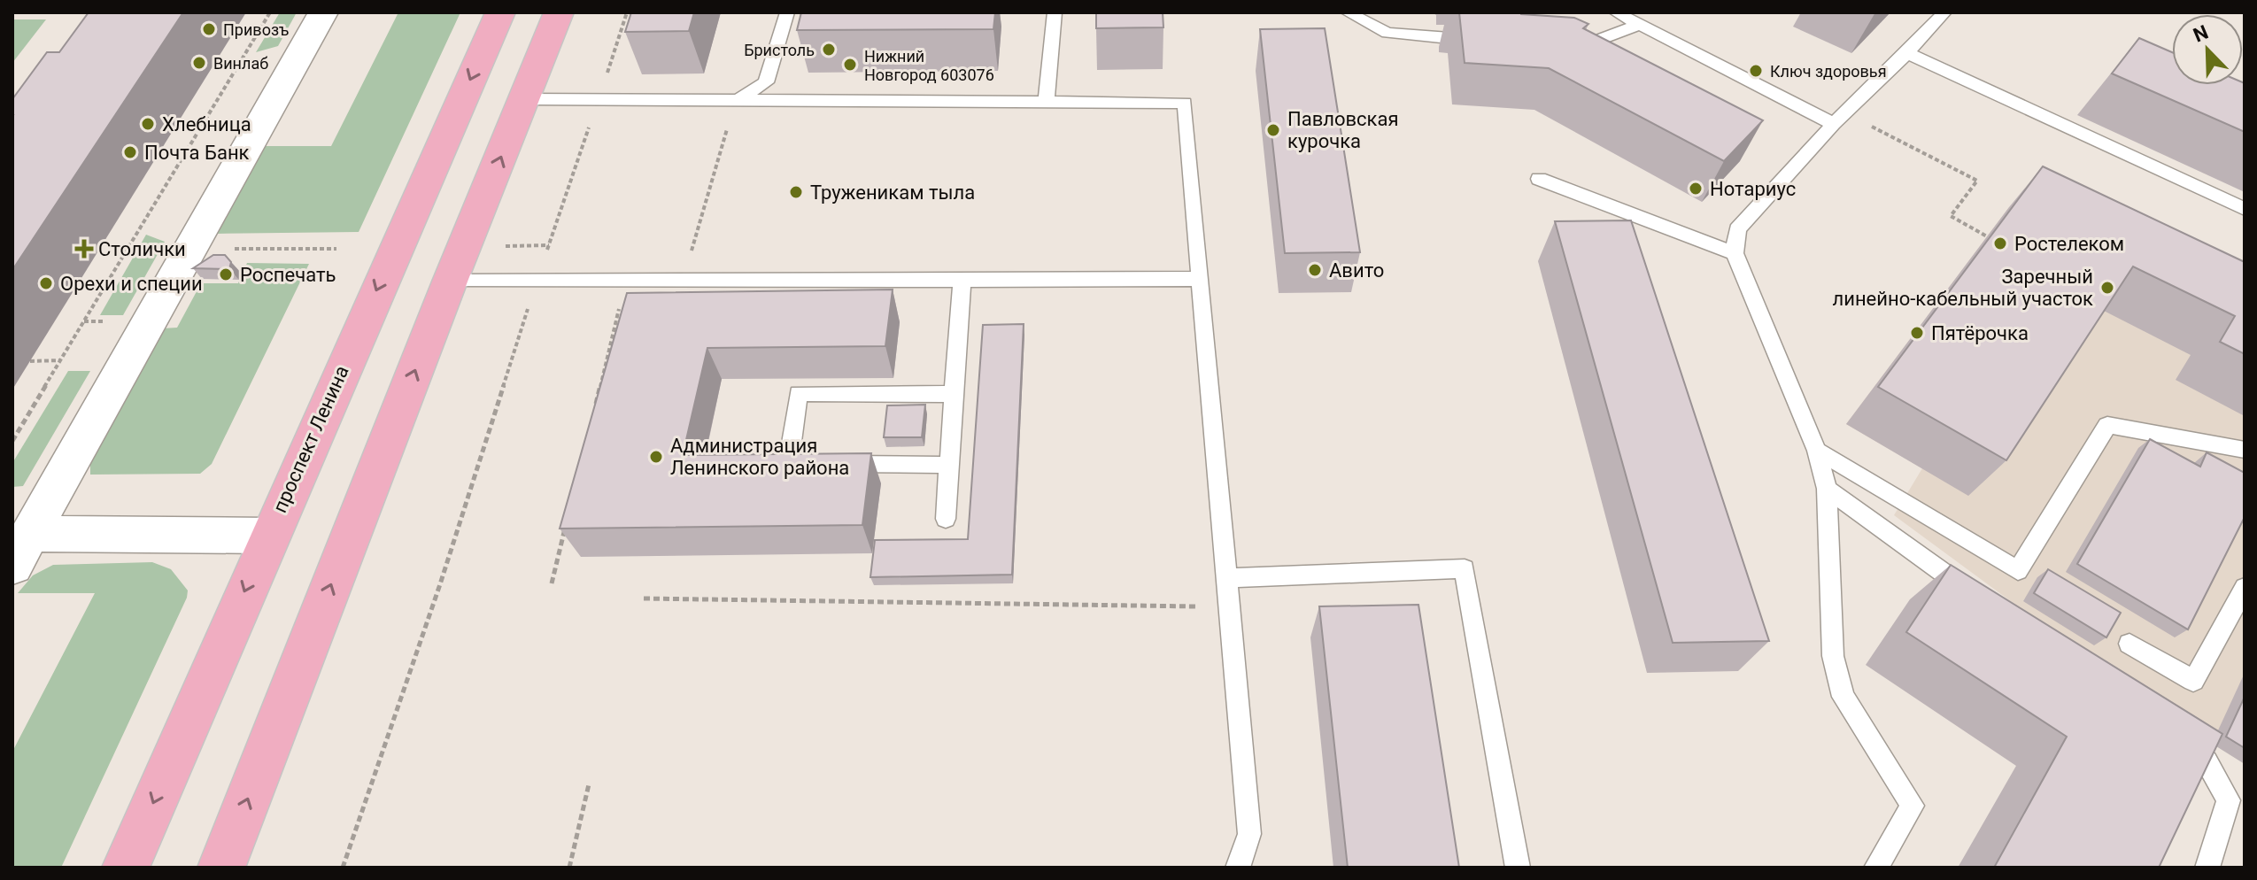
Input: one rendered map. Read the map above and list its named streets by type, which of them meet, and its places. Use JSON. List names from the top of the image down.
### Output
{
  "streets": {
    "main road": ["проспект Ленина"]
  },
  "places": {
    "other": [
      "Привозъ",
      "Бристоль",
      "Винлаб",
      "Нижний Новгород 603076",
      "Ключ здоровья",
      "Хлебница",
      "Павловская курочка",
      "Почта Банк",
      "Нотариус",
      "Труженикам тыла",
      "Ростелеком",
      "Авито",
      "Роспечать",
      "Орехи и специи",
      "Заречный линейно-кабельный участок",
      "Пятёрочка",
      "Администрация Ленинского района"
    ],
    "health": ["Столички"]
  },
  "north": "top left"
}
